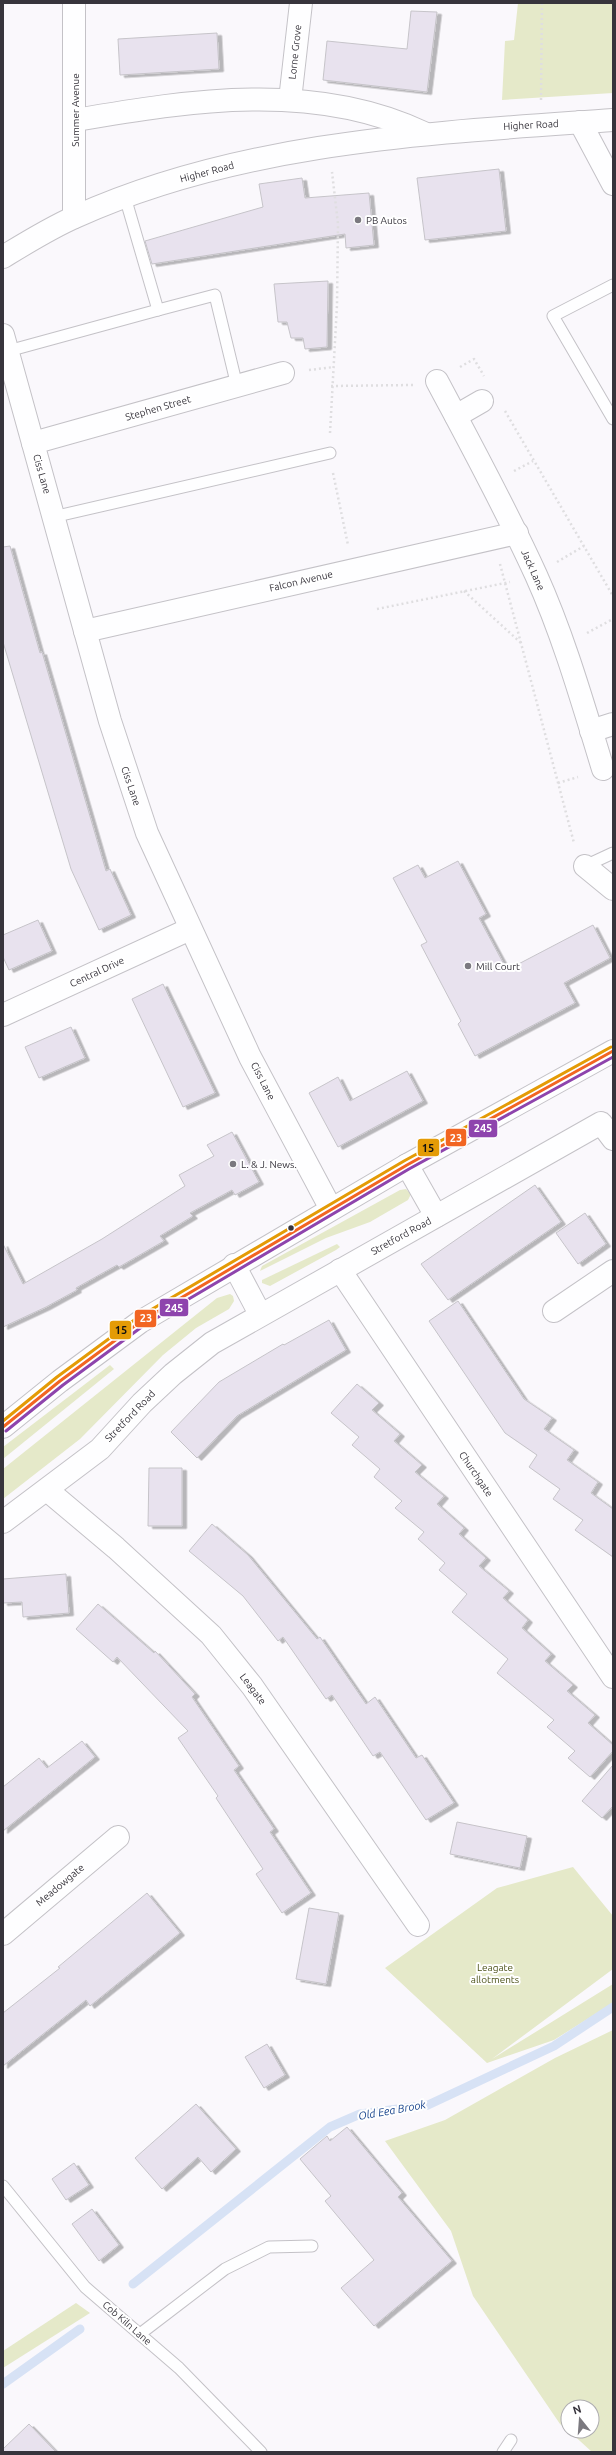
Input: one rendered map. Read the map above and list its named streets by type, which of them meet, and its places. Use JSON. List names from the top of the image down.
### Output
{
  "streets": {
    "street": [
      "Lorne Grove",
      "Summer Avenue",
      "Higher Road",
      "Stephen Street",
      "Ciss Lane",
      "Jack Lane",
      "Falcon Avenue",
      "Central Drive",
      "Stretford Road",
      "Churchgate",
      "Leagate",
      "Meadowgate"
    ],
    "lane": ["Cob Kiln Lane"]
  },
  "crossings": [
    ["Lorne Grove", "Higher Road"],
    ["Summer Avenue", "Higher Road"],
    ["Stephen Street", "Ciss Lane"],
    ["Ciss Lane", "Falcon Avenue"],
    ["Ciss Lane", "Central Drive"],
    ["Jack Lane", "Falcon Avenue"],
    ["Stretford Road", "Churchgate"],
    ["Stretford Road", "Leagate"]
  ],
  "water": ["Old Eea Brook"],
  "parks": ["Leagate allotments"],
  "places": ["PB Autos", "Mill Court", "L. & J. News."],
  "lines": ["transit line 15", "transit line 23", "transit line 245"],
  "north": "top"
}
